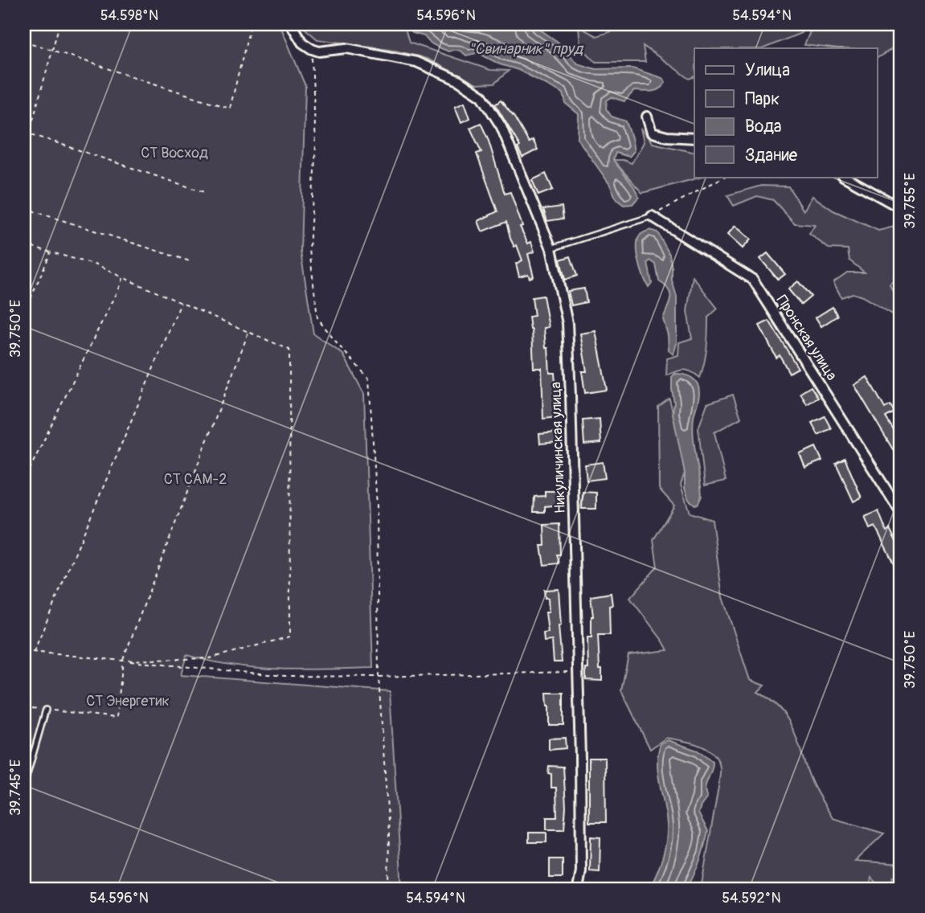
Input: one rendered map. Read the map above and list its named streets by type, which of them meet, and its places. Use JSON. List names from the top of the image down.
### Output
{
  "streets": {
    "street": ["Пронская улица", "Никуличинская улица"]
  },
  "water": ["\"Свинарник\" пруд"],
  "parks": ["СТ Восход", "СТ САМ-2", "СТ Энергетик"],
  "legend": [
    "Улица",
    "Парк",
    "Вода",
    "Здание"
  ],
  "coordinates": [
    "54.598°N",
    "54.596°N",
    "54.594°N",
    "39.755°E",
    "39.750°E",
    "39.745°E",
    "54.592°N"
  ]
}
